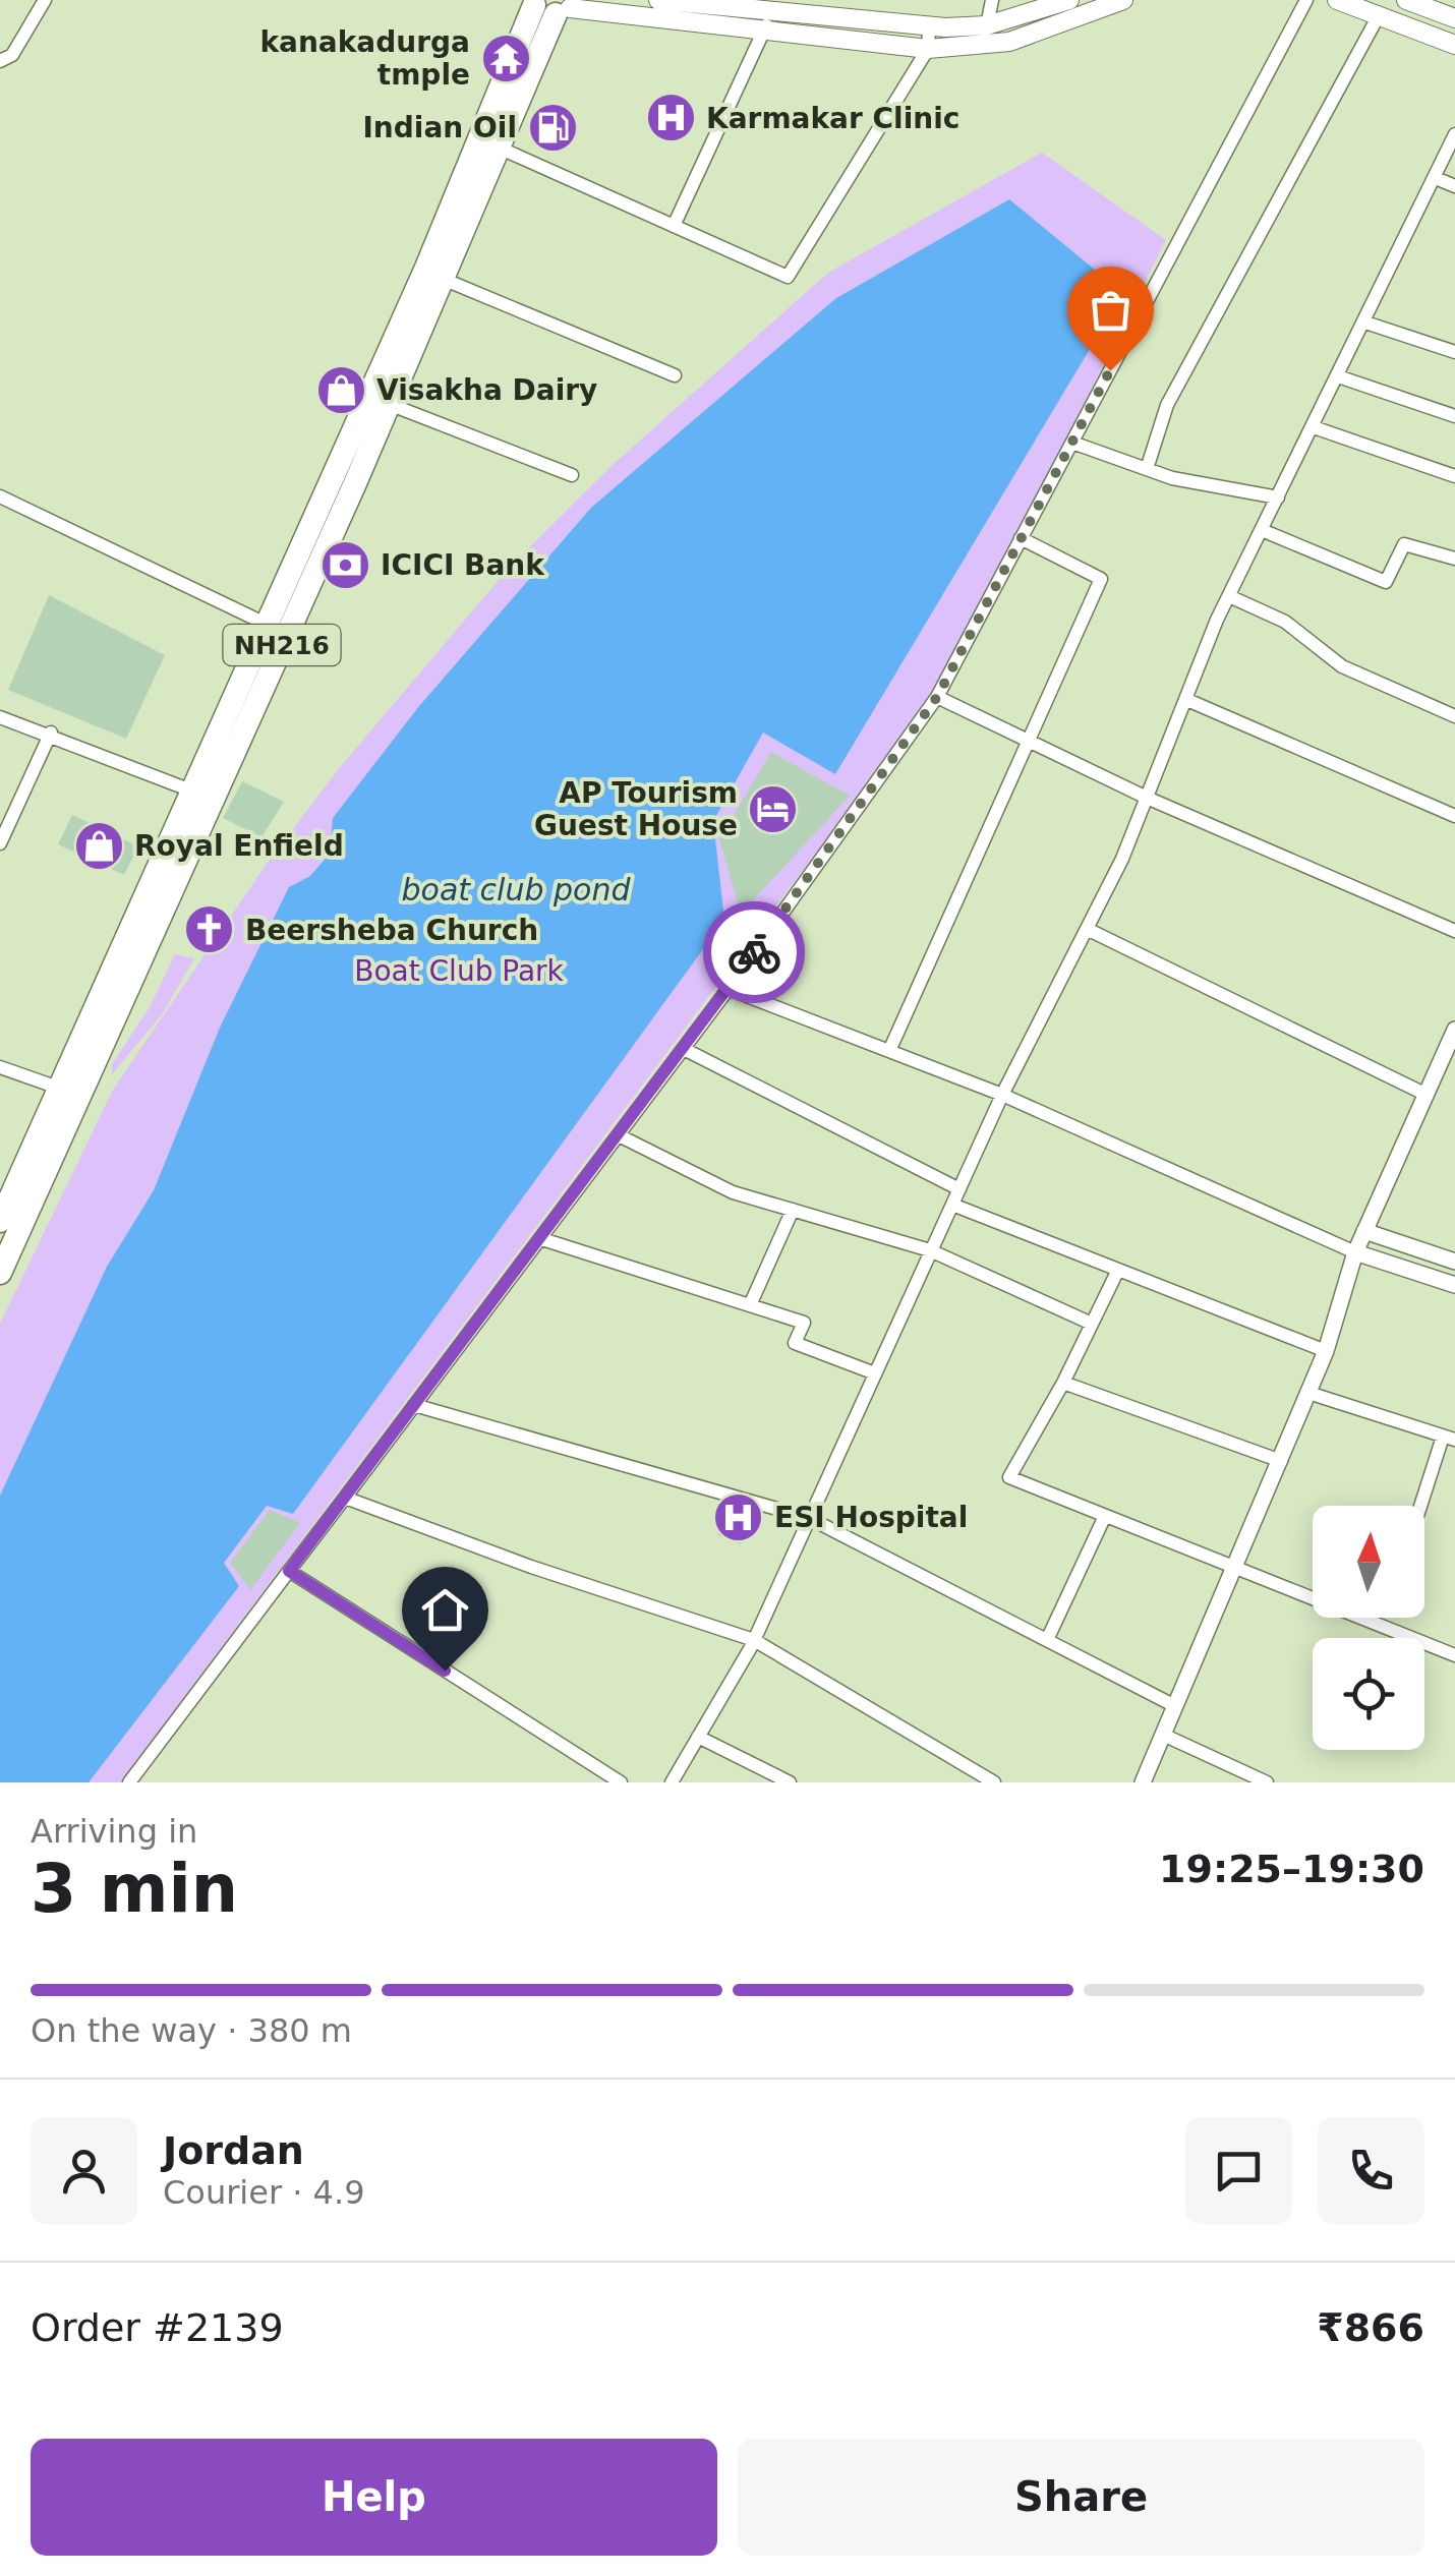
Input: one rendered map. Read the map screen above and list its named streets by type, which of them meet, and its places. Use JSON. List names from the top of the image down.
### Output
{
  "streets": {
    "highway": ["NH216"]
  },
  "water": ["boat club pond"],
  "parks": ["Boat Club Park"],
  "places": {
    "temple": ["kanakadurga tmple"],
    "hospital": ["Karmakar Clinic", "ESI Hospital"],
    "fuel station": ["Indian Oil"],
    "shop": ["Visakha Dairy", "Royal Enfield"],
    "bank": ["ICICI Bank"],
    "hotel": ["AP Tourism Guest House"],
    "church": ["Beersheba Church"]
  },
  "north": "top",
  "page": {
    "heading": ["3 min", "Arriving in", "19:25–19:30"],
    "panel": [
      "Jordan",
      "Courier · 4.9",
      "Order #2139",
      "₹866"
    ],
    "bar": "On the way · 380 m",
    "buttons": ["Help", "Share"]
  }
}
